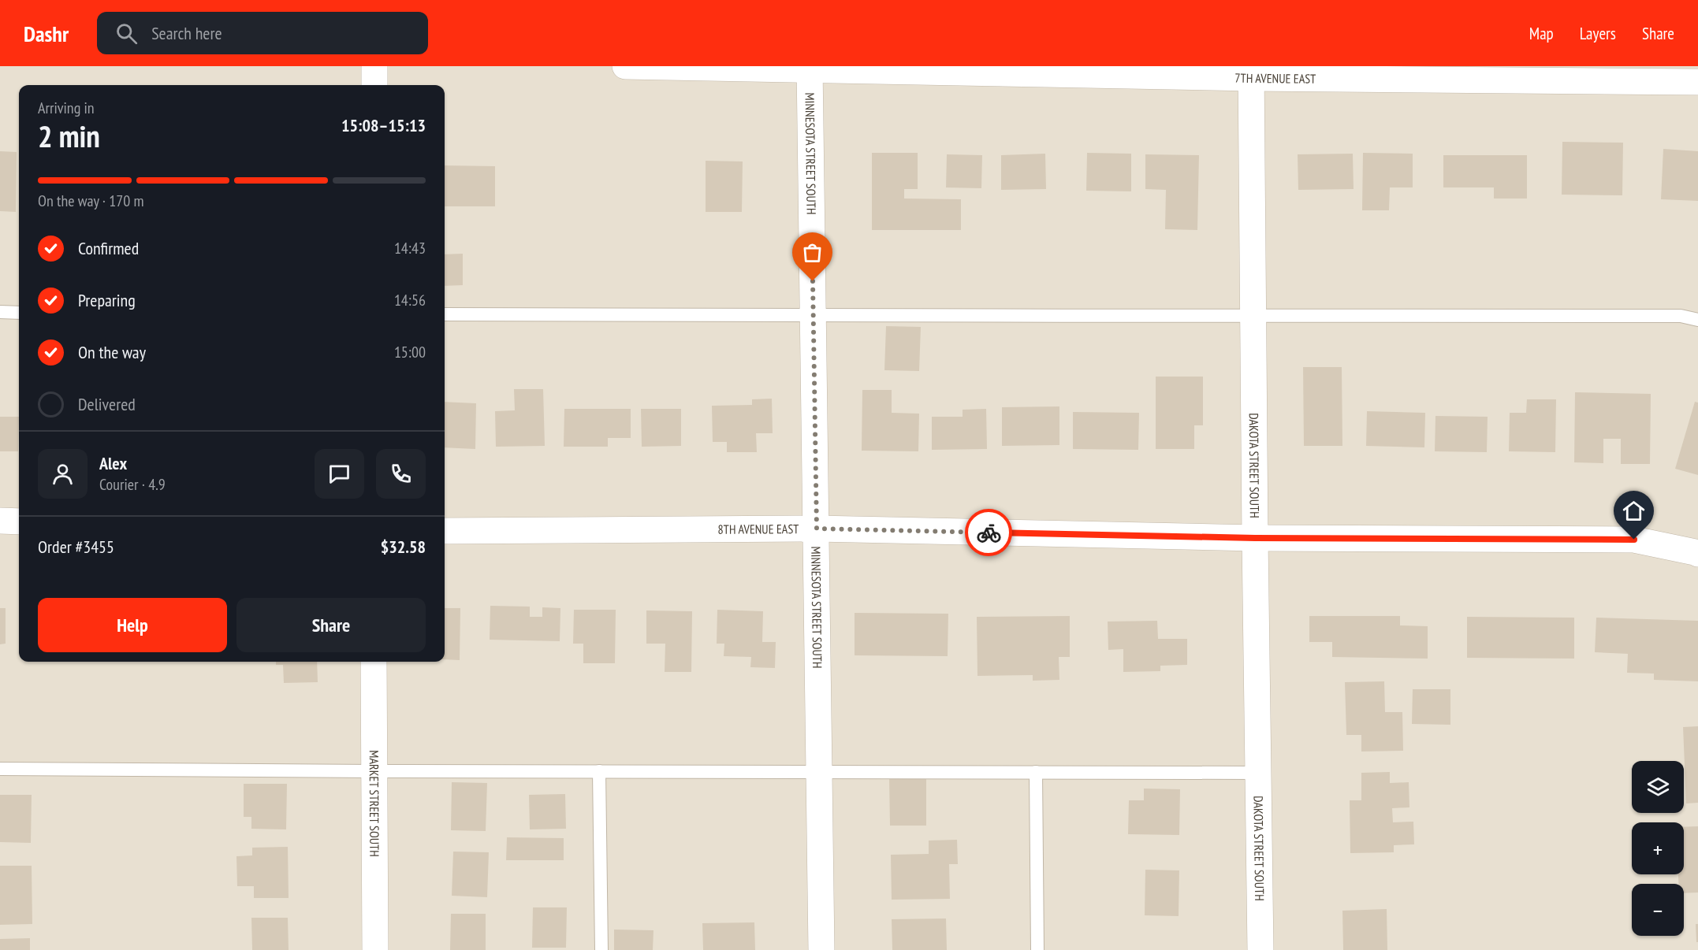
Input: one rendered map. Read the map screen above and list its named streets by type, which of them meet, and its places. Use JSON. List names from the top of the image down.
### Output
{
  "streets": {
    "street": [
      "7TH AVENUE EAST",
      "MINNESOTA STREET SOUTH",
      "DAKOTA STREET SOUTH",
      "8TH AVENUE EAST",
      "MARKET STREET SOUTH"
    ]
  },
  "crossings": [
    ["7TH AVENUE EAST", "MINNESOTA STREET SOUTH"],
    ["7TH AVENUE EAST", "DAKOTA STREET SOUTH"],
    ["MINNESOTA STREET SOUTH", "8TH AVENUE EAST"],
    ["DAKOTA STREET SOUTH", "8TH AVENUE EAST"]
  ],
  "page": {
    "header": "Dashr",
    "search": "Search here",
    "nav": ["Map", "Layers", "Share"],
    "heading": ["2 min", "Arriving in", "15:08–15:13"],
    "panel": [
      "Alex",
      "Courier · 4.9",
      "Order #3455",
      "$32.58"
    ],
    "bar": "On the way · 170 m",
    "list": [
      ["Confirmed", "14:43"],
      ["Preparing", "14:56"],
      ["On the way", "15:00"],
      "Delivered"
    ],
    "buttons": ["Help", "Share"],
    "map_buttons": ["+", "−"]
  }
}
